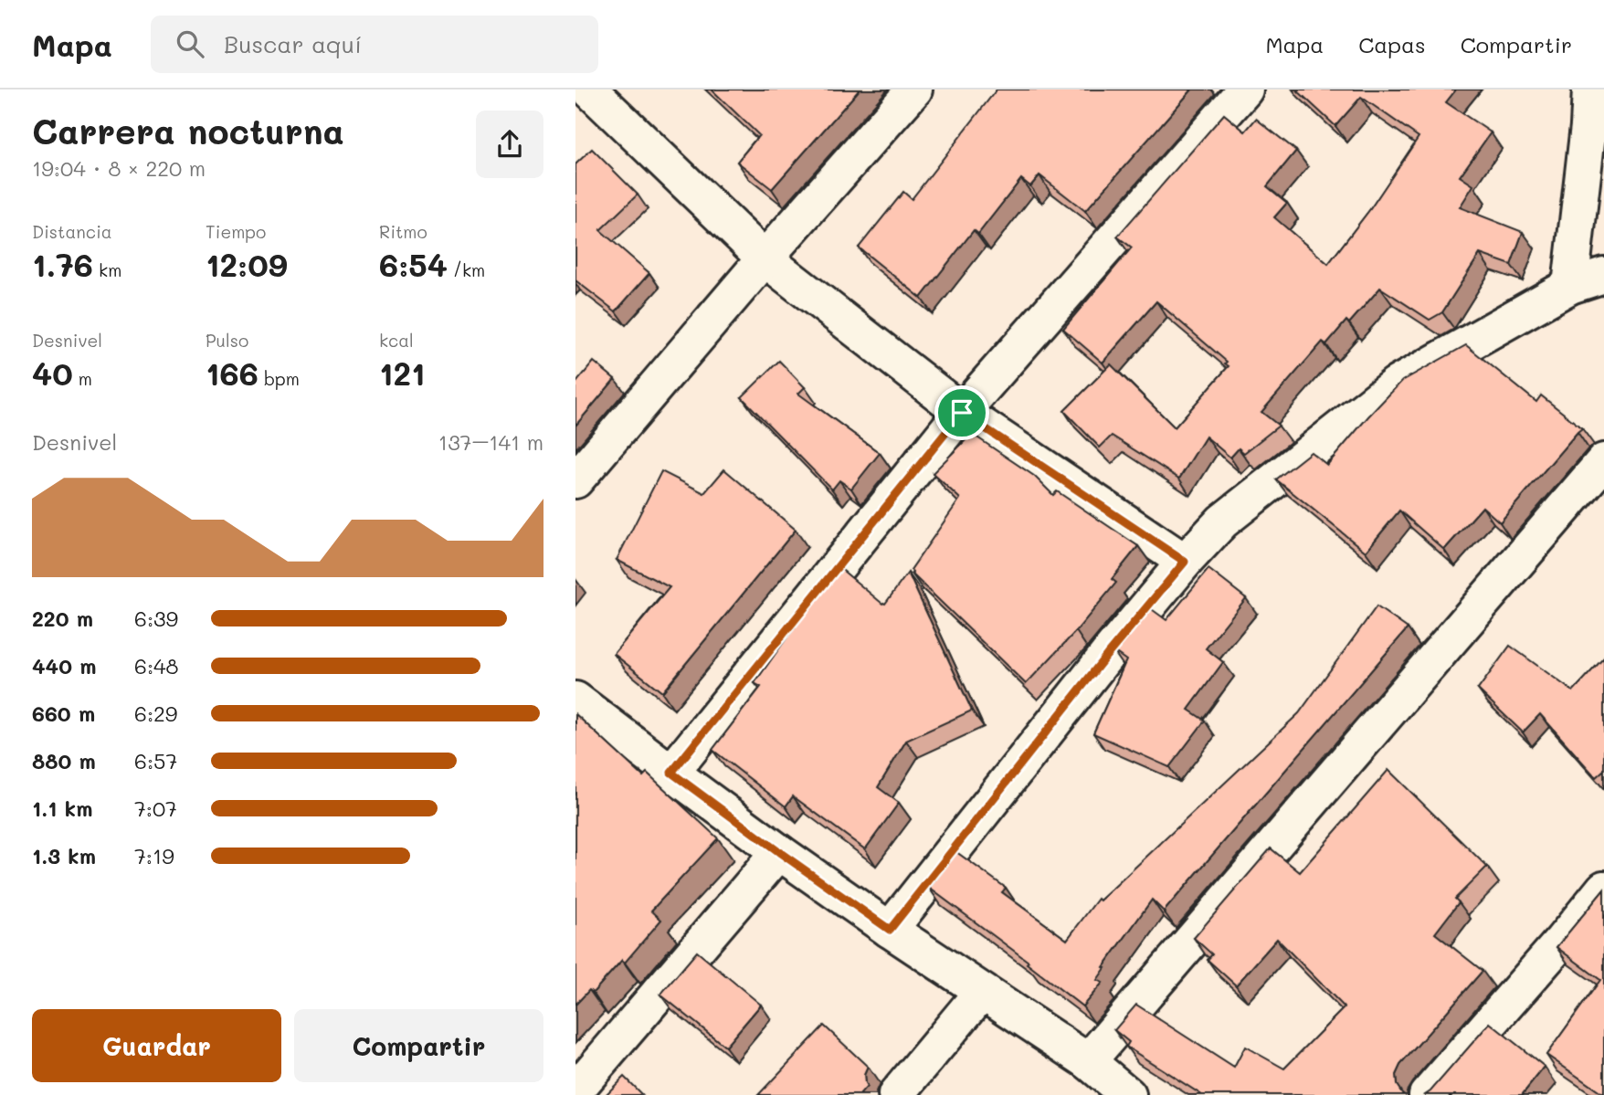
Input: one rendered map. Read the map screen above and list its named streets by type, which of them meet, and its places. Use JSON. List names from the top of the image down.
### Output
{
  "page": {
    "header": "Mapa",
    "search": "Buscar aquí",
    "nav": ["Mapa", "Capas", "Compartir"],
    "heading": ["Carrera nocturna", "19:04 · 8 × 220 m"],
    "stats": [
      ["Distancia", "1.76 km"],
      ["Tiempo", "12:09"],
      ["Ritmo", "6:54 /km"],
      ["Desnivel", "40 m"],
      ["Pulso", "166 bpm"],
      ["kcal", "121"]
    ],
    "chart": ["Desnivel", "137–141 m"],
    "list": [
      {
        "name": "220 m",
        "note": "6:39"
      },
      {
        "name": "440 m",
        "note": "6:48"
      },
      {
        "name": "660 m",
        "note": "6:29"
      },
      {
        "name": "880 m",
        "note": "6:57"
      },
      {
        "name": "1.1 km",
        "note": "7:07"
      },
      {
        "name": "1.3 km",
        "note": "7:19"
      }
    ],
    "buttons": ["Guardar", "Compartir"]
  }
}
